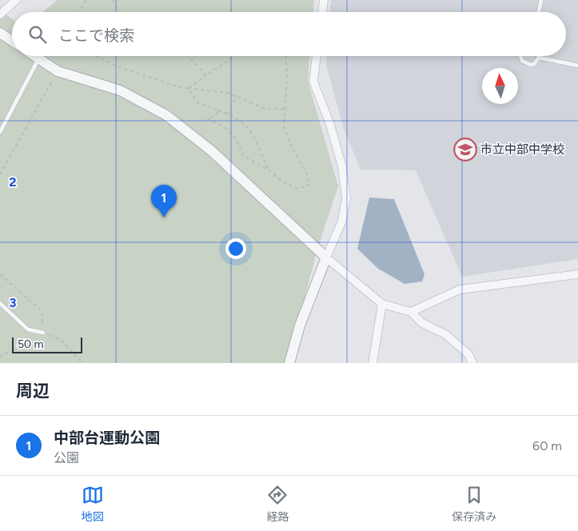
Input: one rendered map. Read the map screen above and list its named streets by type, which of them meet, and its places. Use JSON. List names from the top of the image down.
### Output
{
  "places": {
    "school or university": ["市立中部中学校"]
  },
  "scale_bar": "50 m",
  "north": "top",
  "page": {
    "search": "ここで検索",
    "pins": "1",
    "scale": "50 m",
    "heading": "周辺",
    "list": [
      {
        "mark": "1",
        "name": "中部台運動公園",
        "note": "公園",
        "value": "60 m"
      }
    ],
    "nav": ["地図", "経路", "保存済み"]
  },
  "grid": {
    "rows": ["2", "3"]
  }
}
